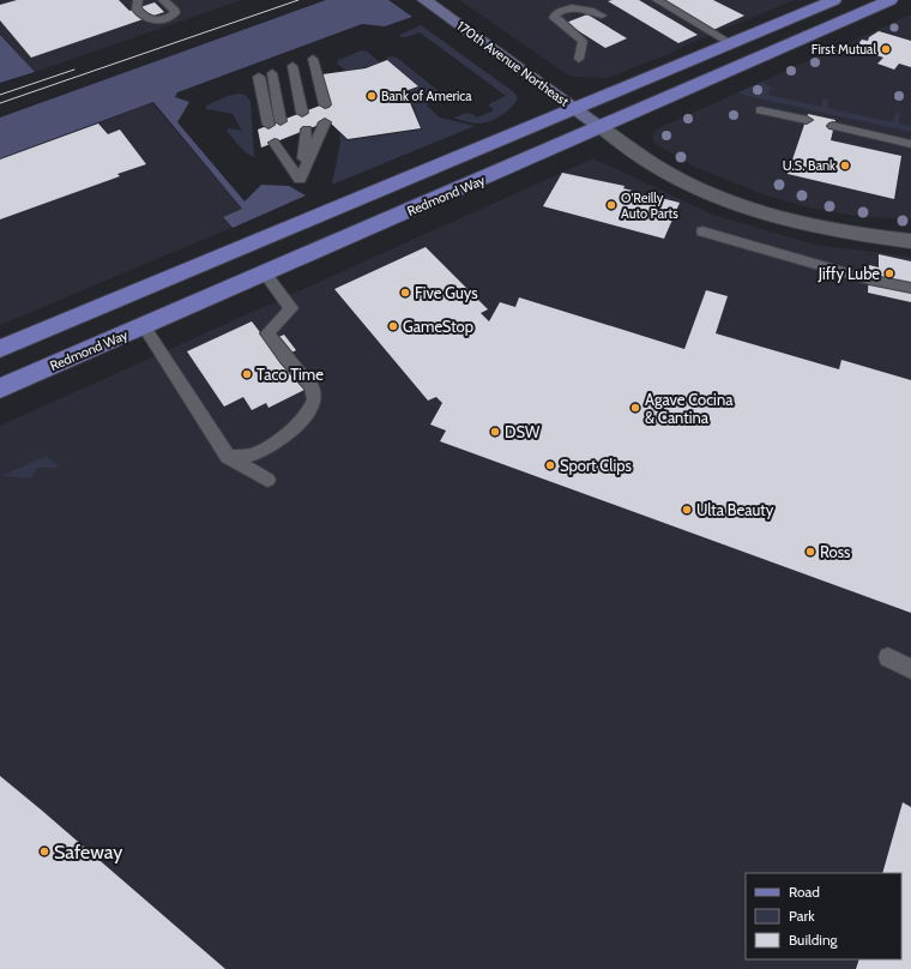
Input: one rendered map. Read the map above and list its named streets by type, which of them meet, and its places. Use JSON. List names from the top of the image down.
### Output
{
  "streets": {
    "main road": ["170th Avenue Northeast", "Redmond Way"]
  },
  "crossings": [
    ["170th Avenue Northeast", "Redmond Way"]
  ],
  "places": [
    "First Mutual",
    "Bank of America",
    "U.S. Bank",
    "O'Reilly Auto Parts",
    "Jiffy Lube",
    "Five Guys",
    "GameStop",
    "Taco Time",
    "Agave Cocina & Cantina",
    "DSW",
    "Sport Clips",
    "Ulta Beauty",
    "Ross",
    "Safeway"
  ],
  "legend": ["Road", "Park", "Building"]
}
